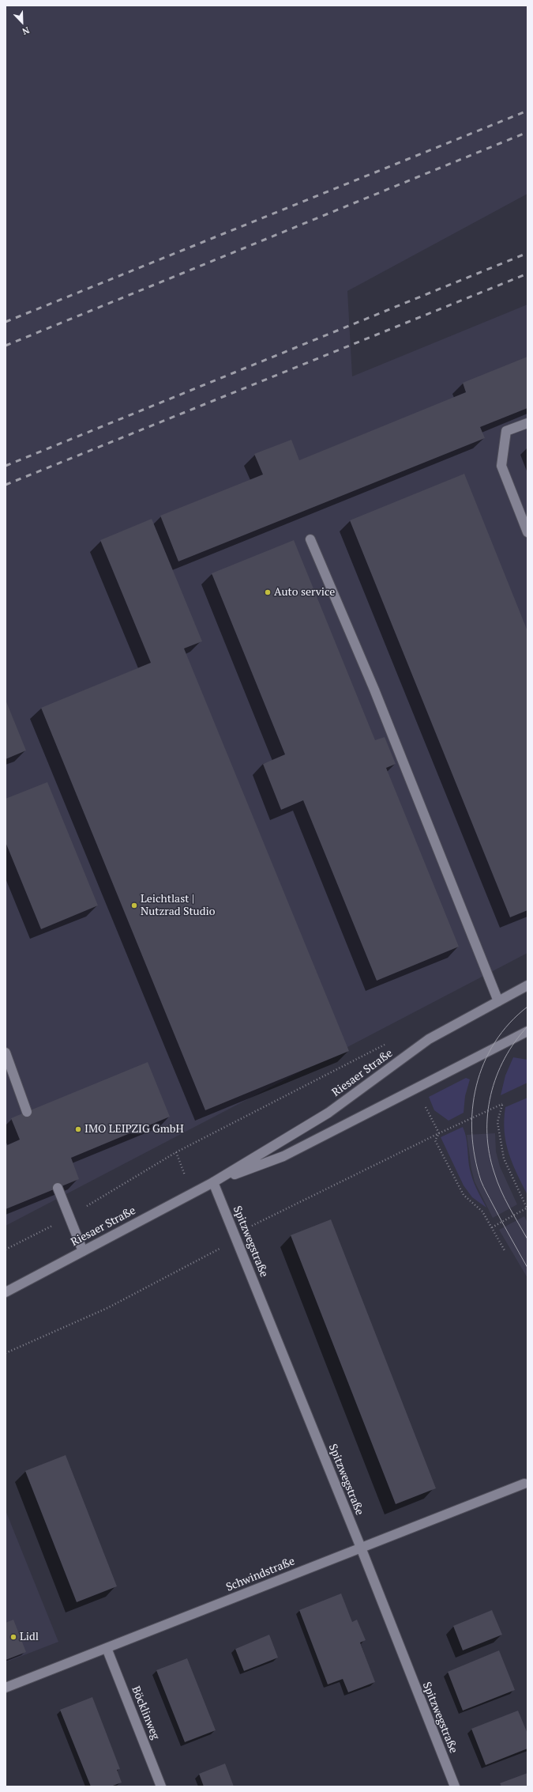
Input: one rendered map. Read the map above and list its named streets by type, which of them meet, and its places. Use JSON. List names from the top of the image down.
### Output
{
  "streets": {
    "street": [
      "Riesaer Straße",
      "Spitzwegstraße",
      "Schwindstraße",
      "Böcklinweg"
    ]
  },
  "crossings": [
    ["Riesaer Straße", "Spitzwegstraße"],
    ["Spitzwegstraße", "Schwindstraße"],
    ["Schwindstraße", "Böcklinweg"]
  ],
  "places": [
    "Auto service",
    "Leichtlast | Nutzrad Studio",
    "IMO LEIPZIG GmbH",
    "Lidl"
  ],
  "north": "bottom right"
}
